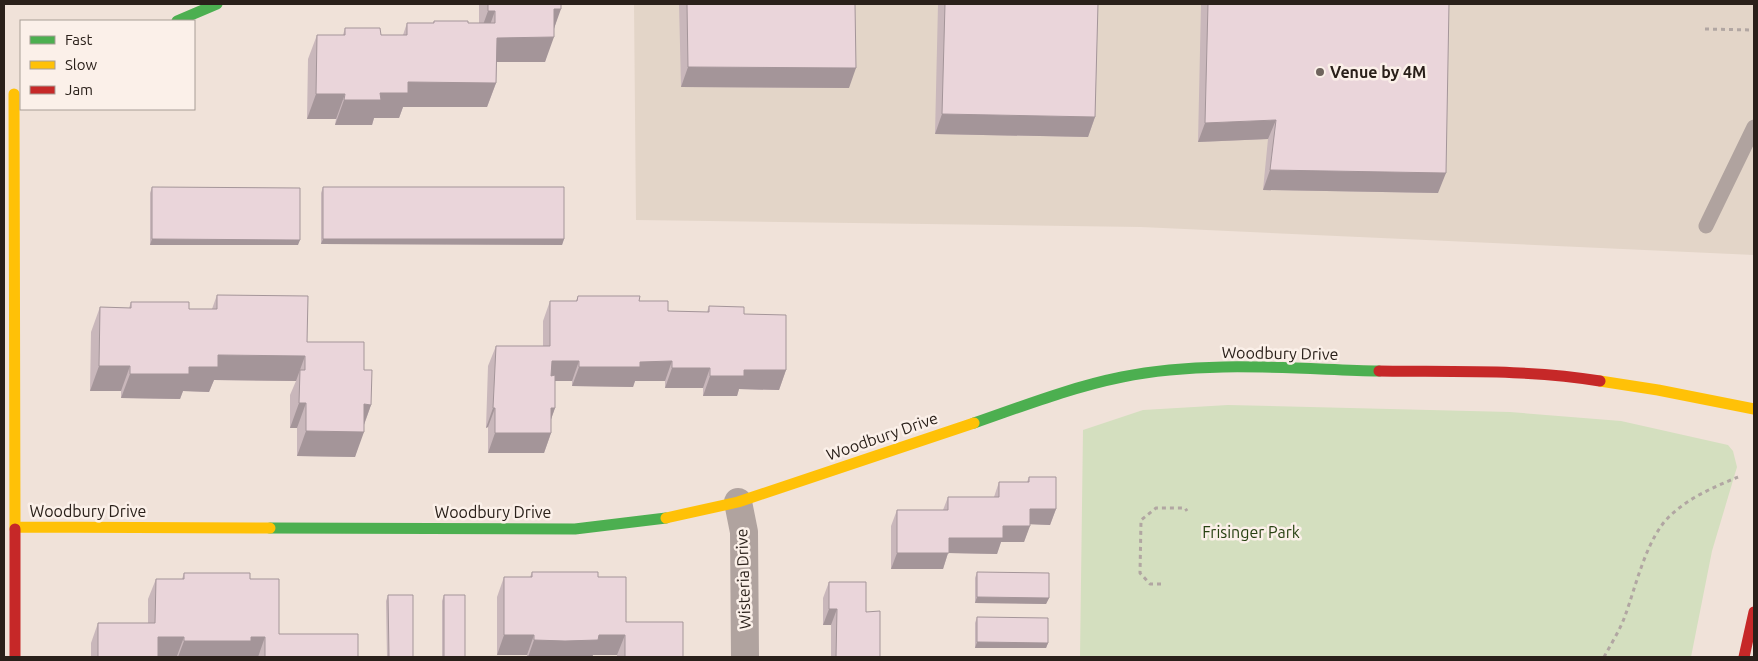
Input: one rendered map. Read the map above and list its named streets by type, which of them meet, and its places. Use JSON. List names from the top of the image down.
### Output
{
  "streets": {
    "street": ["Woodbury Drive", "Wisteria Drive"]
  },
  "crossings": [
    ["Woodbury Drive", "Wisteria Drive"]
  ],
  "parks": ["Frisinger Park"],
  "places": ["Venue by 4M"],
  "legend": ["Fast", "Slow", "Jam"]
}
